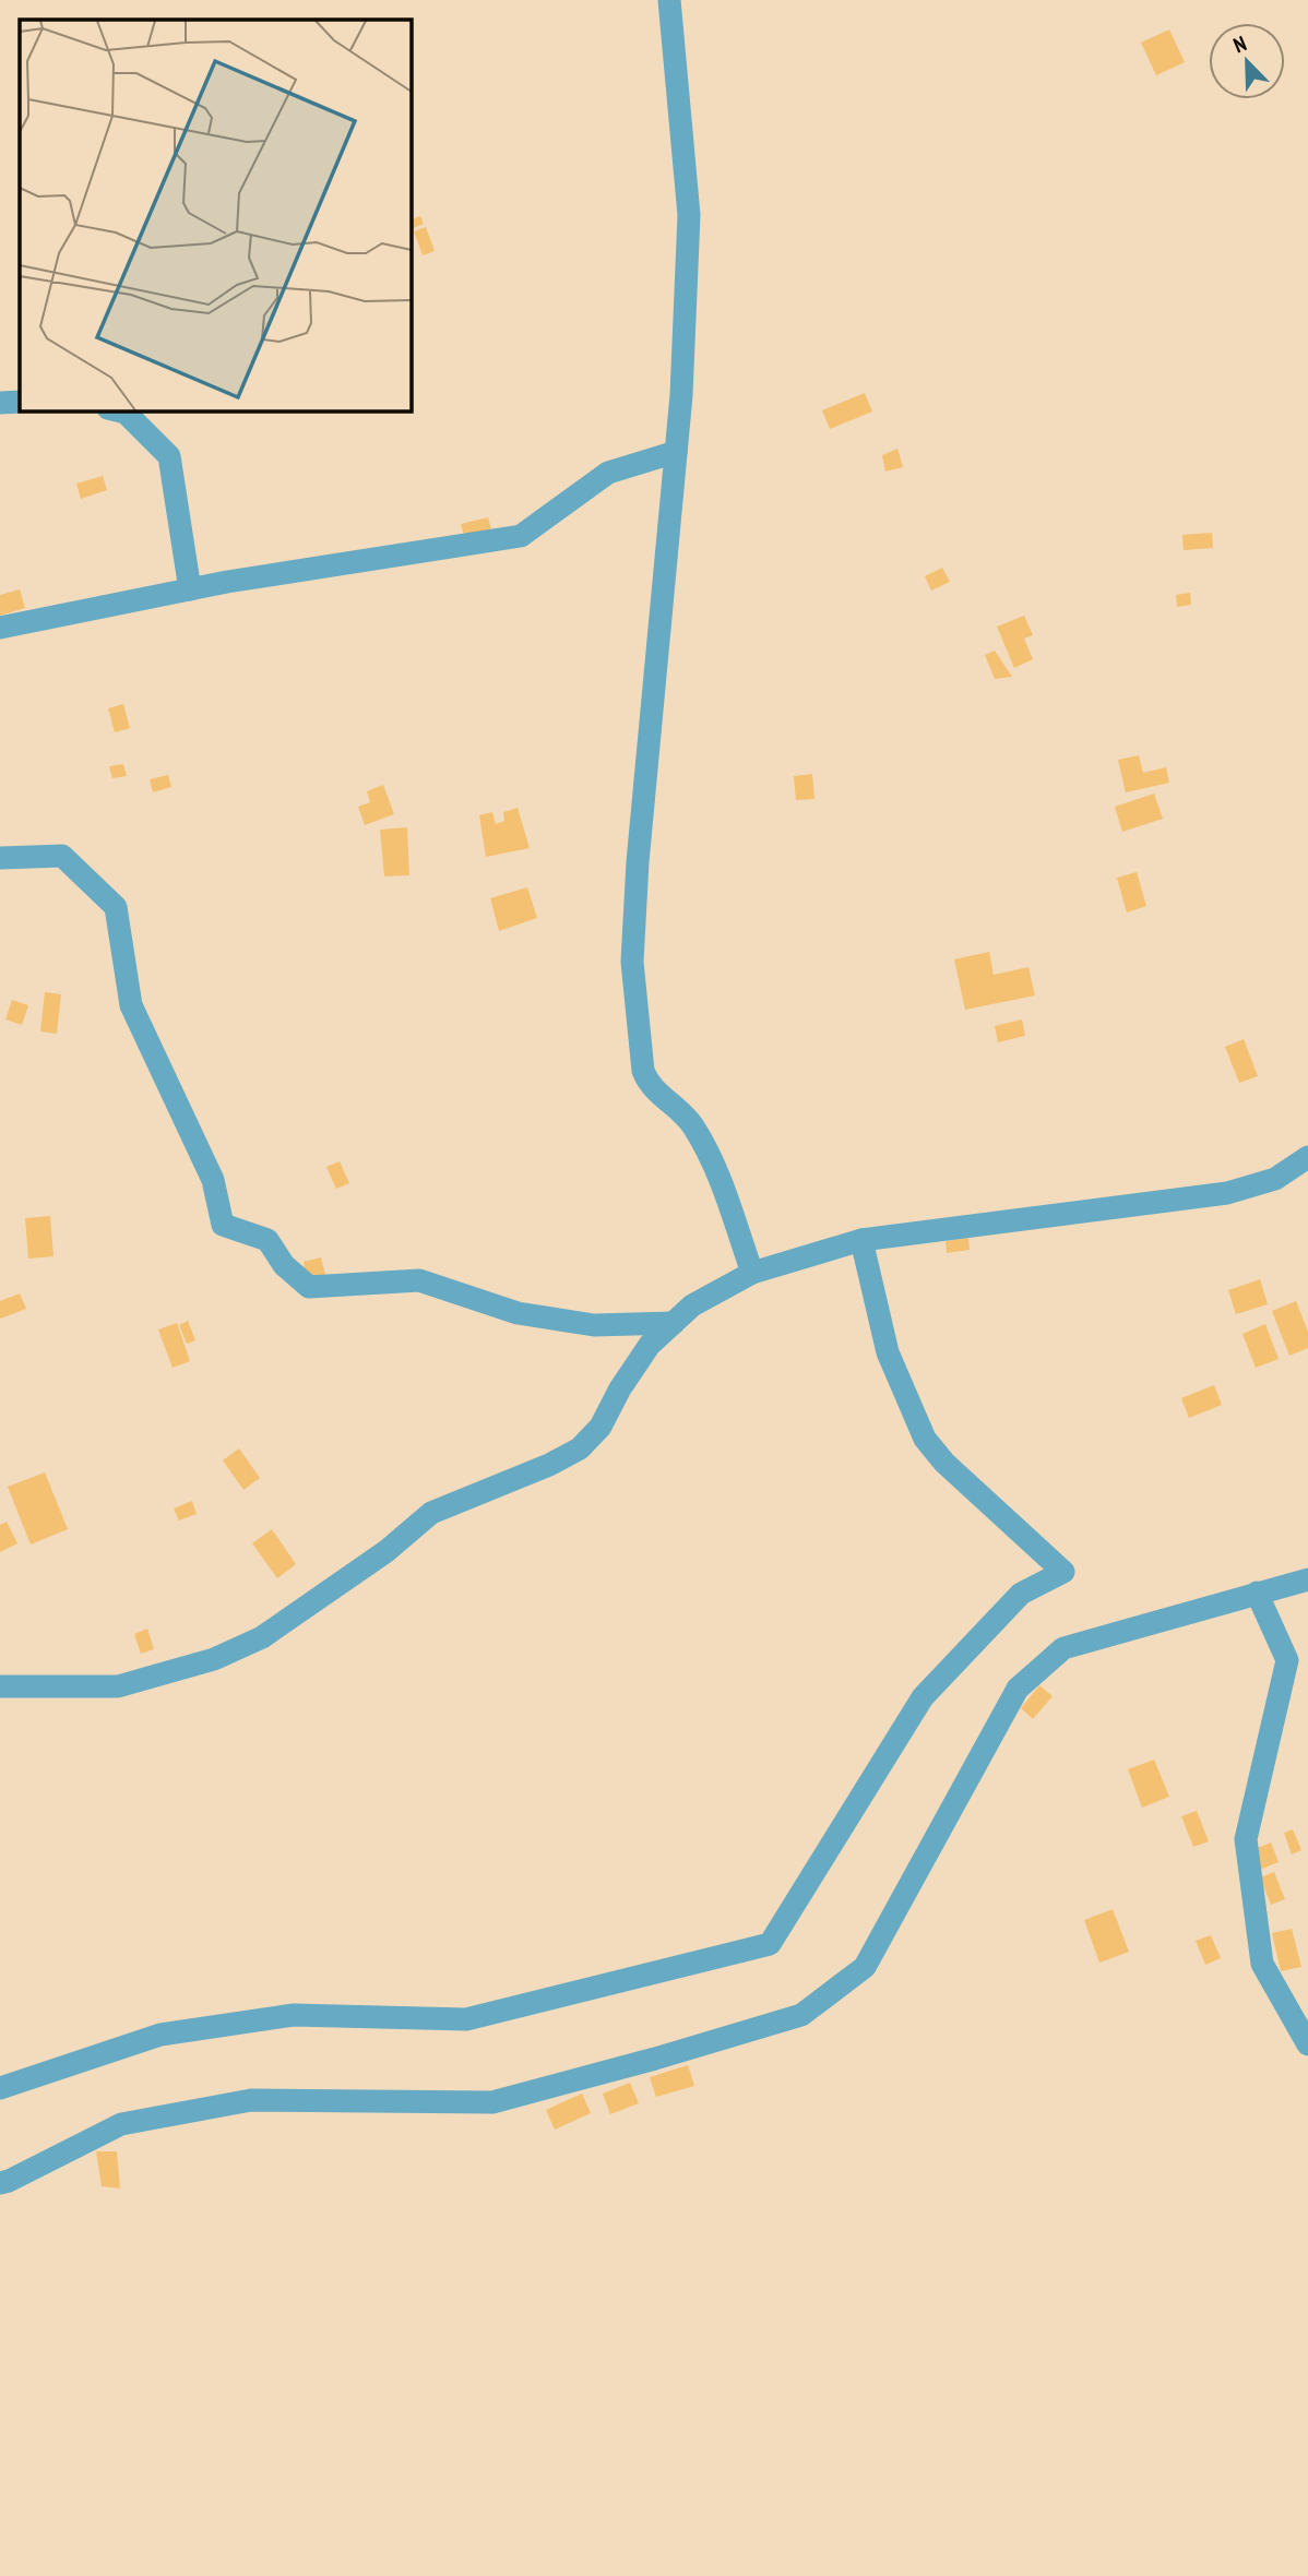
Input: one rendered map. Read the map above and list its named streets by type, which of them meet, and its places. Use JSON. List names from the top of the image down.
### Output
{
  "north": "top left"
}
